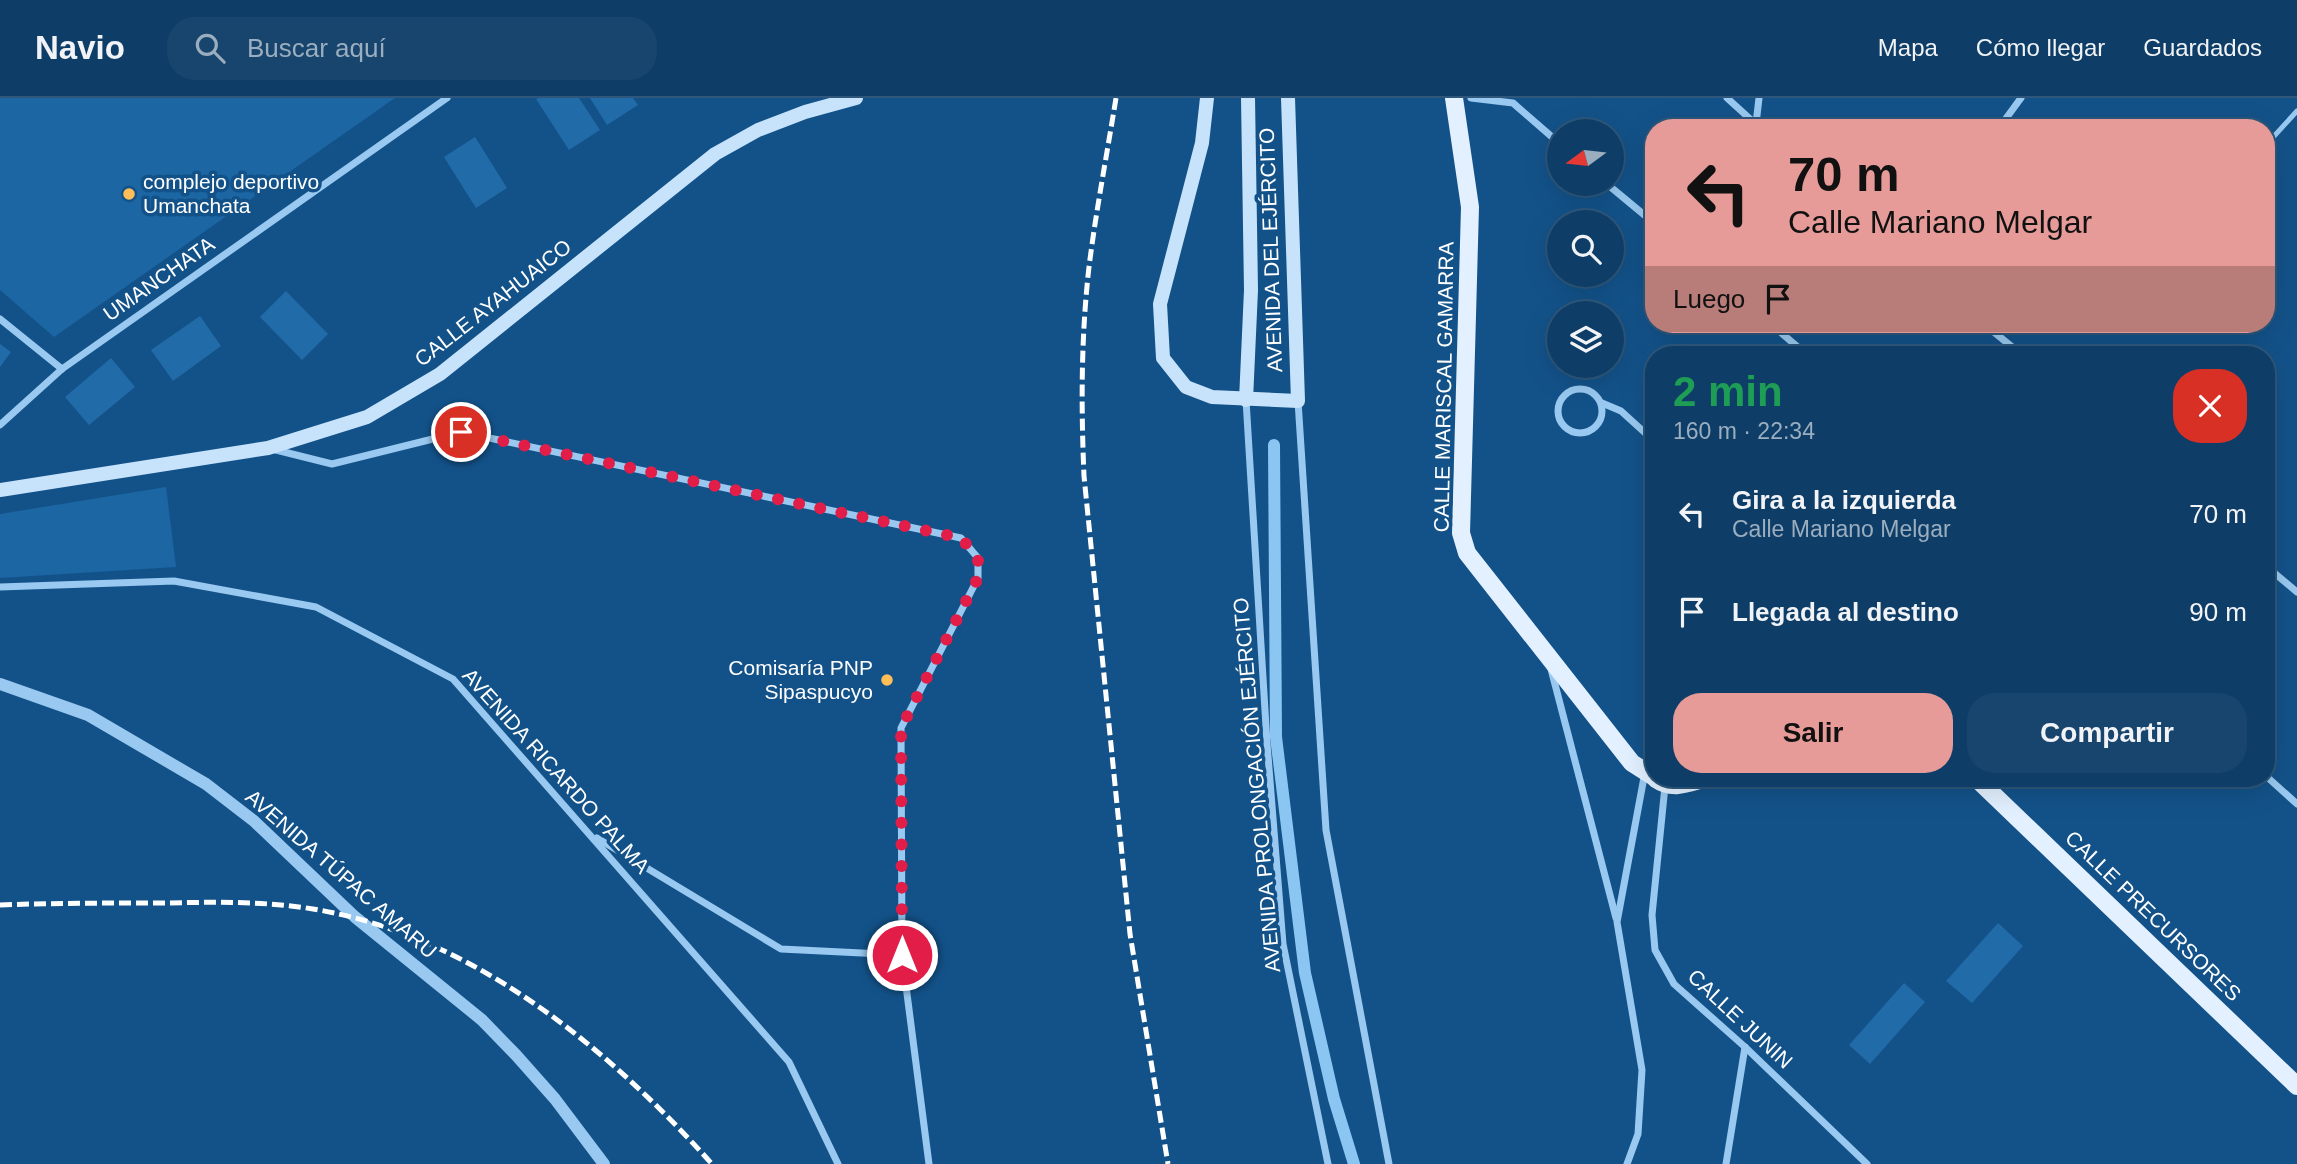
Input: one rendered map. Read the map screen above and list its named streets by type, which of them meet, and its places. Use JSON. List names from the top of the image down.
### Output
{
  "streets": {
    "main road": [
      "AVENIDA DEL EJÉRCITO",
      "CALLE AYAHUAICO",
      "CALLE MARISCAL GAMARRA",
      "CALLE PRECURSORES"
    ],
    "street": [
      "UMANCHATA",
      "AVENIDA RICARDO PALMA",
      "AVENIDA PROLONGACIÓN EJÉRCITO",
      "AVENIDA TÚPAC AMARU",
      "CALLE JUNIN"
    ]
  },
  "crossings": [
    ["AVENIDA DEL EJÉRCITO", "AVENIDA PROLONGACIÓN EJÉRCITO"]
  ],
  "places": ["complejo deportivo Umanchata", "Comisaría PNP Sipaspucyo"],
  "north": "left",
  "page": {
    "header": "Navio",
    "search": "Buscar aquí",
    "nav": ["Mapa", "Cómo llegar", "Guardados"],
    "turn": ["70 m", "Calle Mariano Melgar"],
    "then": "Luego",
    "heading": ["2 min", "160 m · 22:34"],
    "list": [
      {
        "name": "Gira a la izquierda",
        "note": "Calle Mariano Melgar",
        "value": "70 m"
      },
      {
        "name": "Llegada al destino",
        "value": "90 m"
      }
    ],
    "buttons": ["Salir", "Compartir"]
  }
}
